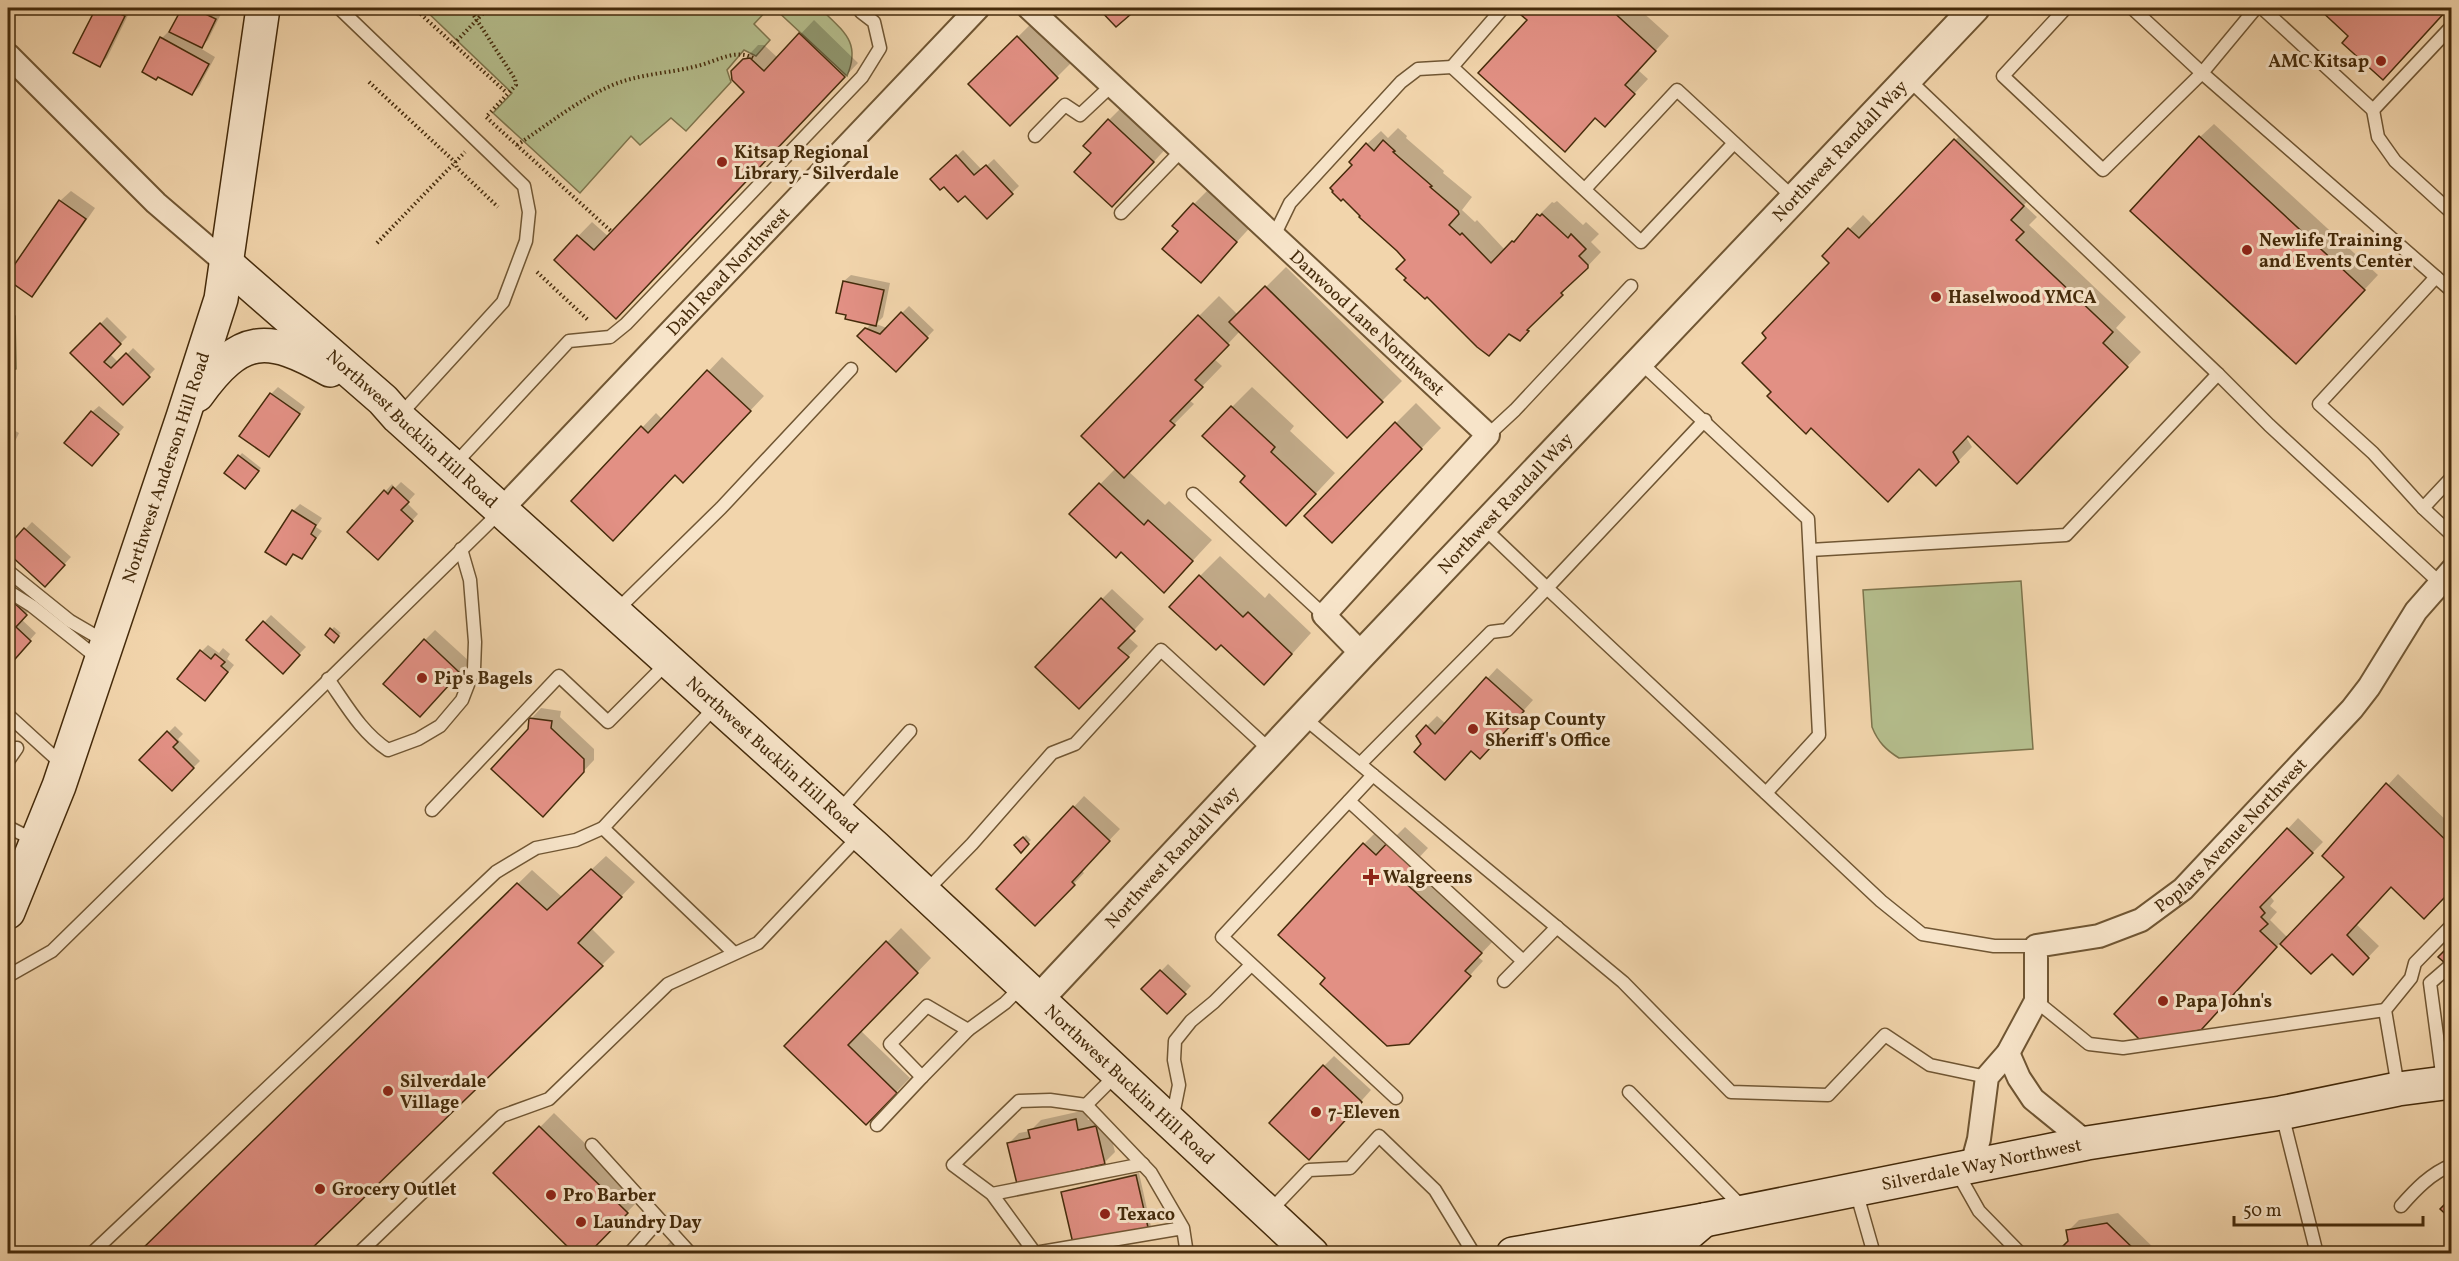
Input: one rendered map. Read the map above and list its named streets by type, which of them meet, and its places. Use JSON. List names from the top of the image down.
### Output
{
  "streets": {
    "main road": ["Northwest Bucklin Hill Road", "Northwest Anderson Hill Road", "Silverdale Way Northwest"],
    "street": [
      "Northwest Randall Way",
      "Dahl Road Northwest",
      "Danwood Lane Northwest",
      "Poplars Avenue Northwest"
    ]
  },
  "crossings": [
    ["Northwest Randall Way", "Northwest Bucklin Hill Road"],
    ["Dahl Road Northwest", "Northwest Bucklin Hill Road"],
    ["Northwest Bucklin Hill Road", "Northwest Anderson Hill Road"]
  ],
  "places": {
    "other": [
      "AMC Kitsap",
      "Kitsap Regional Library - Silverdale",
      "Newlife Training and Events Center",
      "Haselwood YMCA",
      "Pip's Bagels",
      "Kitsap County Sheriff's Office",
      "Papa John's",
      "Silverdale Village",
      "7-Eleven",
      "Grocery Outlet",
      "Pro Barber",
      "Texaco",
      "Laundry Day"
    ],
    "health": ["Walgreens"]
  },
  "scale_bar": "50 m"
}
